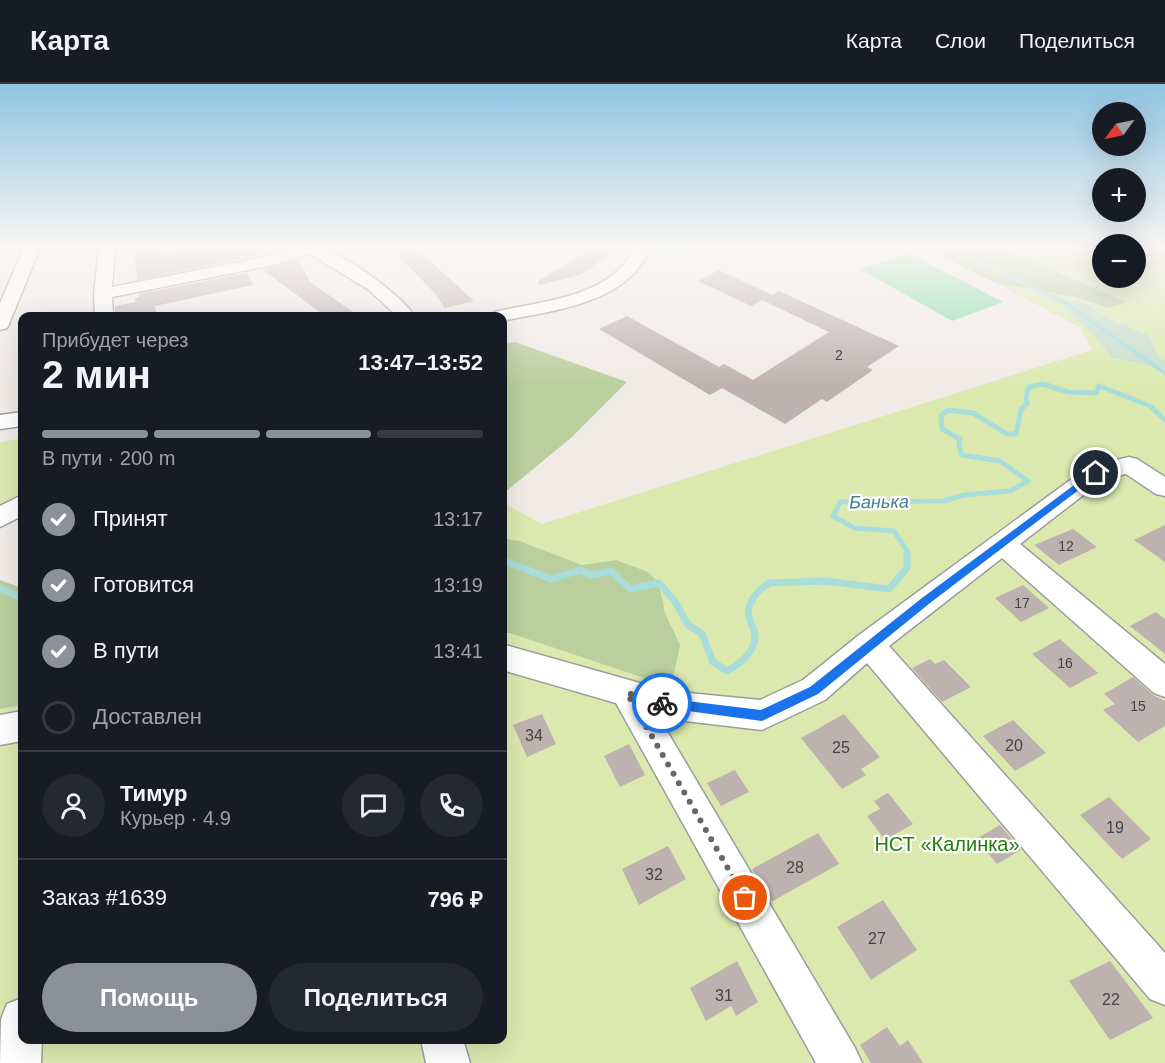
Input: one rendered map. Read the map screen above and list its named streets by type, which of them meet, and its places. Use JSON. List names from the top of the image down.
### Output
{
  "water": ["Банька"],
  "parks": ["НСТ «Калинка»"],
  "house_numbers": [
    "2",
    "12",
    "17",
    "16",
    "15",
    "34",
    "20",
    "25",
    "19",
    "28",
    "32",
    "27",
    "31",
    "22"
  ],
  "north": "bottom left",
  "page": {
    "header": "Карта",
    "nav": ["Карта", "Слои", "Поделиться"],
    "map_buttons": ["+", "−"],
    "heading": ["2 мин", "Прибудет через", "13:47–13:52"],
    "panel": [
      "Тимур",
      "Курьер · 4.9",
      "Заказ #1639",
      "796 ₽"
    ],
    "bar": "В пути · 200 m",
    "list": [
      ["Принят", "13:17"],
      ["Готовится", "13:19"],
      ["В пути", "13:41"],
      "Доставлен"
    ],
    "buttons": ["Помощь", "Поделиться"]
  }
}
